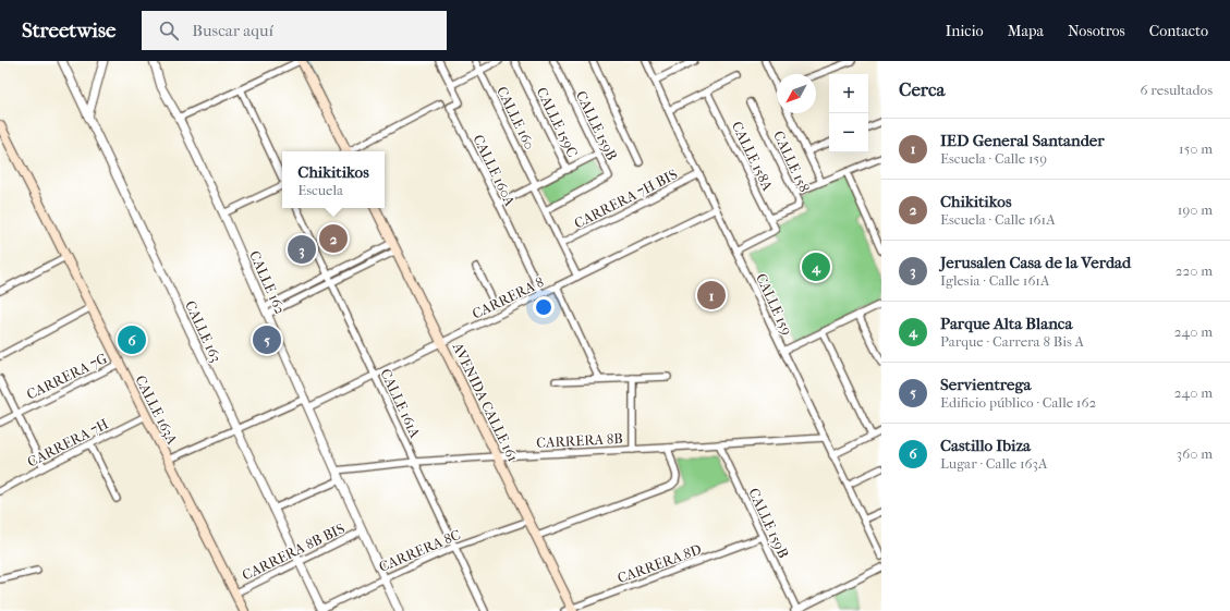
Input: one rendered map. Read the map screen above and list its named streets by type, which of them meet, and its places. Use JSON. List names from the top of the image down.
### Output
{
  "streets": {
    "main road": ["AVENIDA CALLE 161", "CALLE 163A"],
    "street": [
      "CALLE 160",
      "CALLE 159C",
      "CALLE 159B",
      "CALLE 158A",
      "CALLE 158",
      "CALLE 160A",
      "CARRERA 7H BIS",
      "CALLE 162",
      "CARRERA 8",
      "CALLE 159",
      "CALLE 163",
      "CARRERA 7G",
      "CALLE 161A",
      "CARRERA 8B",
      "CARRERA 7H",
      "CARRERA 8C",
      "CARRERA 8B BIS",
      "CARRERA 8D"
    ]
  },
  "crossings": [
    ["CALLE 160", "CALLE 159B"],
    ["CALLE 160", "CARRERA 7H BIS"],
    ["CALLE 160", "CARRERA 8"],
    ["CALLE 159B", "CARRERA 8B"],
    ["CALLE 159B", "CARRERA 8D"],
    ["CALLE 158A", "CALLE 158"],
    ["CALLE 158A", "CALLE 159"],
    ["CALLE 160A", "CARRERA 8"],
    ["CARRERA 7H BIS", "CALLE 159"],
    ["CALLE 162", "CARRERA 8"],
    ["CALLE 162", "CARRERA 8B"],
    ["CALLE 162", "CARRERA 8C"],
    ["CALLE 162", "CARRERA 8B BIS"],
    ["CARRERA 8", "CALLE 159"],
    ["CARRERA 8", "AVENIDA CALLE 161"],
    ["CARRERA 8", "CALLE 161A"],
    ["CALLE 159", "CARRERA 8B"],
    ["CALLE 163", "CARRERA 8C"],
    ["CALLE 163", "CARRERA 8B BIS"],
    ["CARRERA 7G", "CALLE 163A"],
    ["AVENIDA CALLE 161", "CARRERA 8B"],
    ["AVENIDA CALLE 161", "CARRERA 8C"],
    ["AVENIDA CALLE 161", "CARRERA 8D"],
    ["CALLE 161A", "CARRERA 8B"],
    ["CALLE 161A", "CARRERA 8C"],
    ["CALLE 163A", "CARRERA 7H"],
    ["CALLE 163A", "CARRERA 8B BIS"]
  ],
  "north": "bottom left",
  "page": {
    "header": "Streetwise",
    "search": "Buscar aquí",
    "nav": [
      "Inicio",
      "Mapa",
      "Nosotros",
      "Contacto"
    ],
    "heading": ["Cerca", "6 resultados"],
    "map_buttons": ["+", "−"],
    "list": [
      {
        "mark": "1",
        "name": "IED General Santander",
        "note": "Escuela · Calle 159",
        "value": "150 m"
      },
      {
        "mark": "2",
        "name": "Chikitikos",
        "note": "Escuela · Calle 161A",
        "value": "190 m"
      },
      {
        "mark": "3",
        "name": "Jerusalen Casa de la Verdad",
        "note": "Iglesia · Calle 161A",
        "value": "220 m"
      },
      {
        "mark": "4",
        "name": "Parque Alta Blanca",
        "note": "Parque · Carrera 8 Bis A",
        "value": "240 m"
      },
      {
        "mark": "5",
        "name": "Servientrega",
        "note": "Edificio público · Calle 162",
        "value": "240 m"
      },
      {
        "mark": "6",
        "name": "Castillo Ibiza",
        "note": "Lugar · Calle 163A",
        "value": "360 m"
      }
    ],
    "popup": ["Chikitikos", "Escuela"],
    "pins": [
      "2",
      "3",
      "4",
      "1",
      "5",
      "6"
    ]
  }
}
